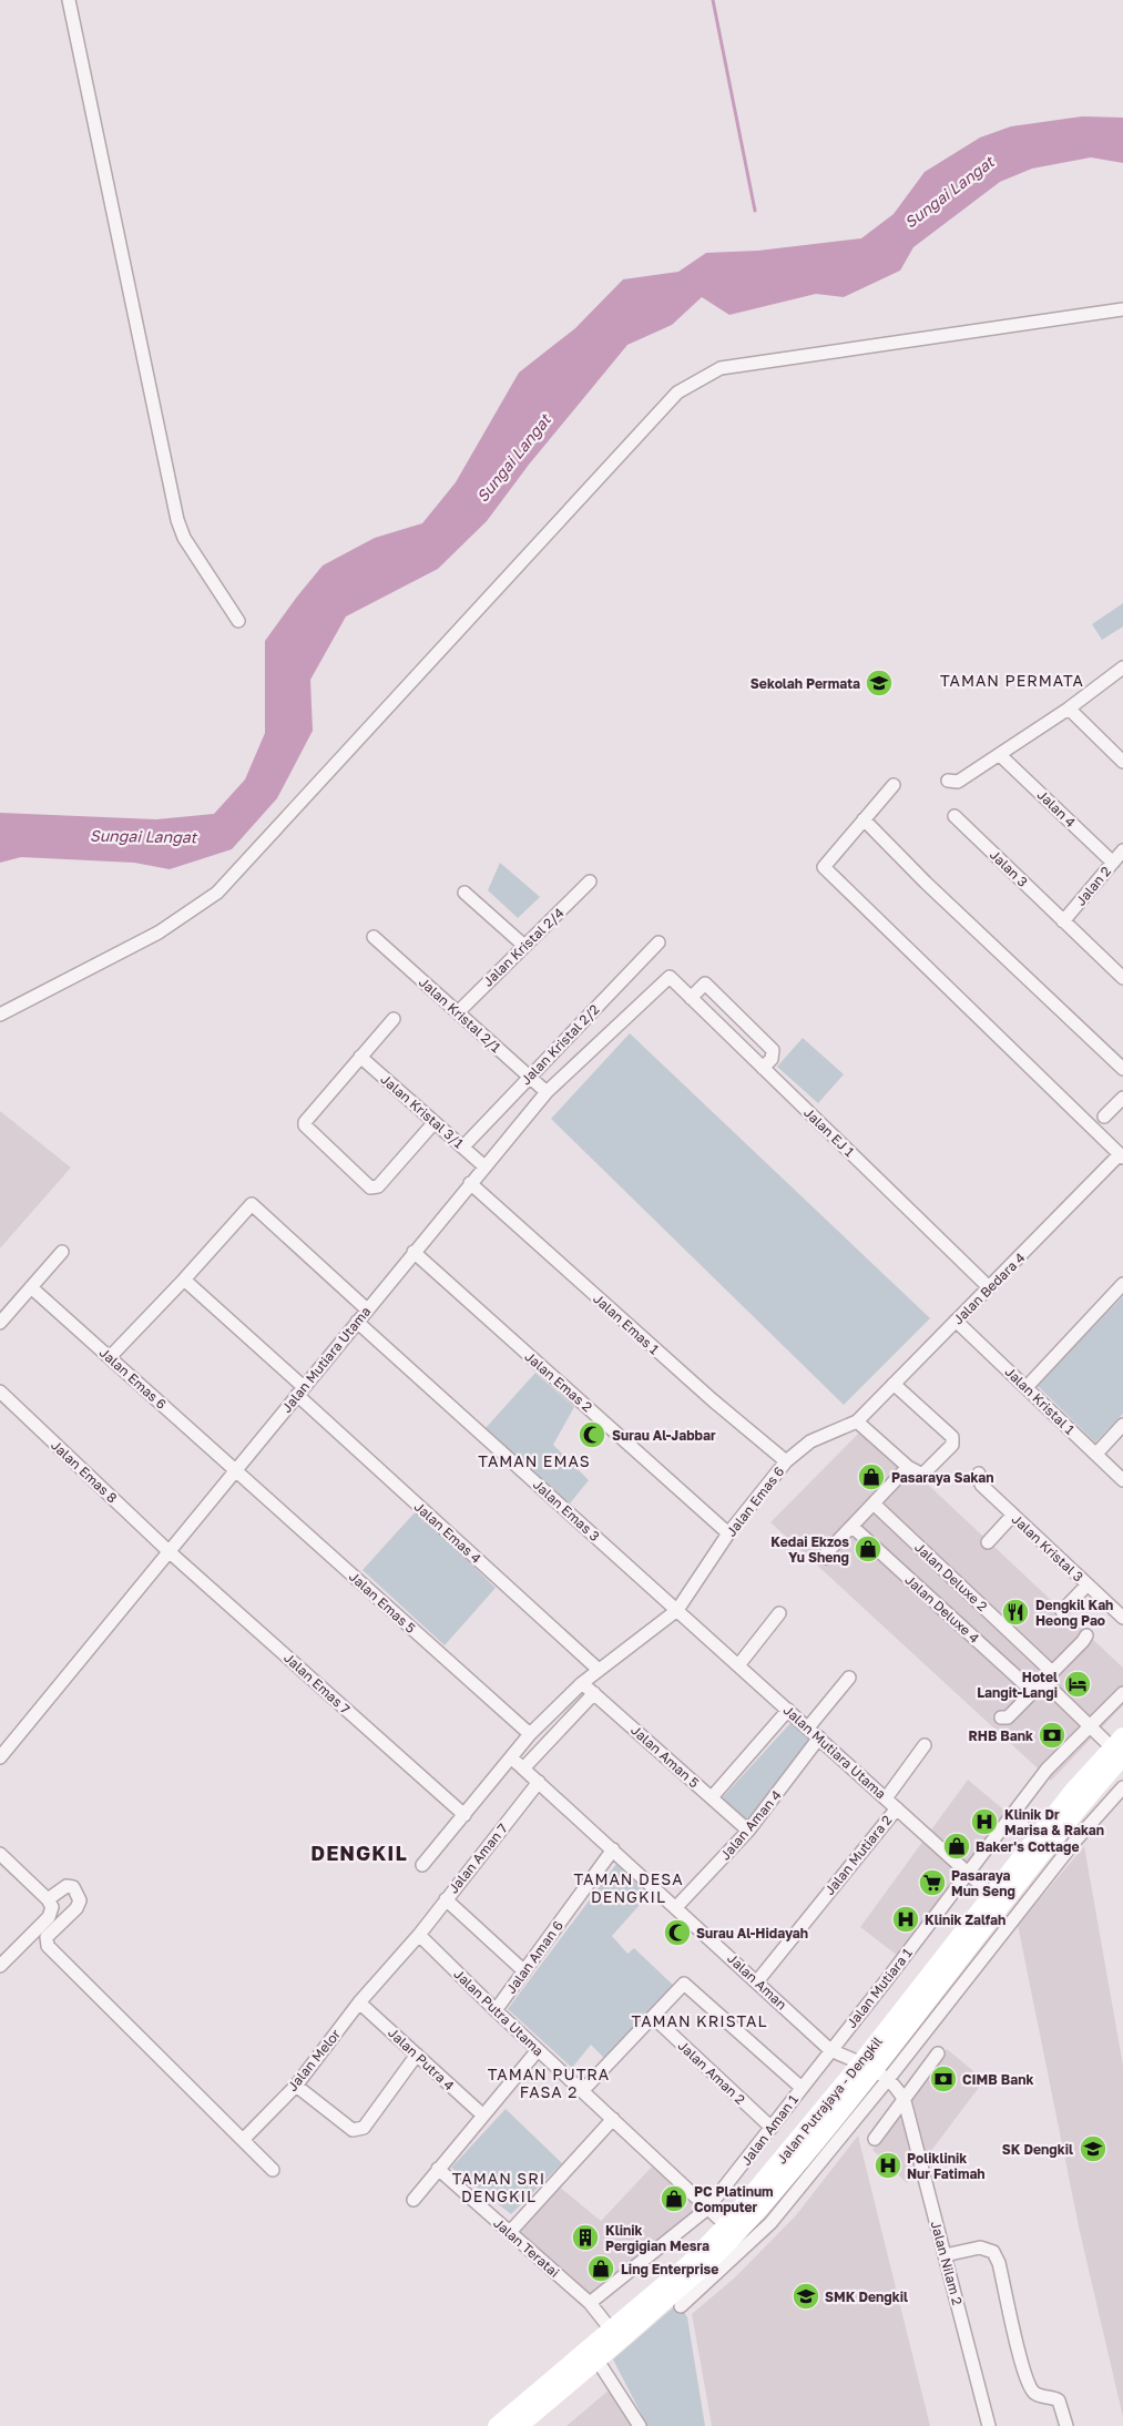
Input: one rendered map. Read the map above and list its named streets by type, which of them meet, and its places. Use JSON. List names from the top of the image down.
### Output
{
  "streets": {
    "main road": ["Jalan Putrajaya - Dengkil"],
    "street": [
      "Jalan 4",
      "Jalan 3",
      "Jalan 2",
      "Jalan Kristal 2/4",
      "Jalan Kristal 2/1",
      "Jalan Kristal 2/2",
      "Jalan Kristal 3/1",
      "Jalan EJ 1",
      "Jalan Bedara 4",
      "Jalan Emas 1",
      "Jalan Mutiara Utama",
      "Jalan Emas 6",
      "Jalan Emas 2",
      "Jalan Kristal 1",
      "Jalan Emas 8",
      "Jalan Emas 3",
      "Jalan Emas 4",
      "Jalan Kristal 3",
      "Jalan Deluxe 2",
      "Jalan Emas 5",
      "Jalan Deluxe 4",
      "Jalan Emas 7",
      "Jalan Aman 5",
      "Jalan Aman 4",
      "Jalan Mutiara 2",
      "Jalan Aman 7",
      "Jalan Aman 6",
      "Jalan Aman",
      "Jalan Mutiara 1",
      "Jalan Putra Utama",
      "Jalan Putra 4",
      "Jalan Melor",
      "Jalan Aman 2",
      "Jalan Aman 1",
      "Jalan Teratai",
      "Jalan Nilam 2"
    ]
  },
  "crossings": [
    ["Jalan 4", "Jalan 2"],
    ["Jalan 3", "Jalan 2"],
    ["Jalan Kristal 2/4", "Jalan Kristal 2/1"],
    ["Jalan Kristal 2/1", "Jalan Kristal 2/2"],
    ["Jalan Kristal 2/1", "Jalan Mutiara Utama"],
    ["Jalan Kristal 2/2", "Jalan Kristal 3/1"],
    ["Jalan Kristal 3/1", "Jalan Mutiara Utama"],
    ["Jalan EJ 1", "Jalan Bedara 4"],
    ["Jalan EJ 1", "Jalan Mutiara Utama"],
    ["Jalan Bedara 4", "Jalan Emas 6"],
    ["Jalan Bedara 4", "Jalan Kristal 1"],
    ["Jalan Emas 1", "Jalan Mutiara Utama"],
    ["Jalan Emas 1", "Jalan Emas 6"],
    ["Jalan Mutiara Utama", "Jalan Emas 6"],
    ["Jalan Mutiara Utama", "Jalan Emas 2"],
    ["Jalan Mutiara Utama", "Jalan Emas 8"],
    ["Jalan Mutiara Utama", "Jalan Emas 3"],
    ["Jalan Mutiara Utama", "Jalan Emas 4"],
    ["Jalan Mutiara Utama", "Jalan Emas 5"],
    ["Jalan Mutiara Utama", "Jalan Emas 7"],
    ["Jalan Mutiara Utama", "Jalan Aman 4"],
    ["Jalan Mutiara Utama", "Jalan Mutiara 2"],
    ["Jalan Mutiara Utama", "Jalan Mutiara 1"],
    ["Jalan Mutiara Utama", "Jalan Putrajaya - Dengkil"],
    ["Jalan Emas 6", "Jalan Emas 2"],
    ["Jalan Emas 6", "Jalan Emas 3"],
    ["Jalan Emas 6", "Jalan Emas 4"],
    ["Jalan Emas 6", "Jalan Emas 5"],
    ["Jalan Emas 6", "Jalan Emas 7"],
    ["Jalan Emas 6", "Jalan Aman 5"],
    ["Jalan Emas 6", "Jalan Aman"],
    ["Jalan Emas 8", "Jalan Emas 7"],
    ["Jalan Deluxe 2", "Jalan Mutiara 1"],
    ["Jalan Deluxe 2", "Jalan Putrajaya - Dengkil"],
    ["Jalan Aman 5", "Jalan Aman 4"],
    ["Jalan Aman 4", "Jalan Aman"],
    ["Jalan Mutiara 2", "Jalan Aman"],
    ["Jalan Aman 7", "Jalan Aman"],
    ["Jalan Aman 7", "Jalan Putra Utama"],
    ["Jalan Aman 7", "Jalan Putra 4"],
    ["Jalan Aman 7", "Jalan Melor"],
    ["Jalan Aman 6", "Jalan Aman"],
    ["Jalan Aman 6", "Jalan Putra Utama"],
    ["Jalan Aman", "Jalan Mutiara 1"],
    ["Jalan Aman", "Jalan Putrajaya - Dengkil"],
    ["Jalan Aman", "Jalan Aman 1"],
    ["Jalan Aman", "Jalan Nilam 2"],
    ["Jalan Mutiara 1", "Jalan Aman 1"],
    ["Jalan Putra Utama", "Jalan Putrajaya - Dengkil"],
    ["Jalan Putra Utama", "Jalan Aman 1"],
    ["Jalan Putra 4", "Jalan Melor"],
    ["Jalan Aman 2", "Jalan Aman 1"],
    ["Jalan Putrajaya - Dengkil", "Jalan Teratai"],
    ["Jalan Putrajaya - Dengkil", "Jalan Nilam 2"],
    ["Jalan Aman 1", "Jalan Teratai"]
  ],
  "districts": [
    "TAMAN PERMATA",
    "TAMAN EMAS",
    "DENGKIL",
    "TAMAN DESA DENGKIL",
    "TAMAN KRISTAL",
    "TAMAN PUTRA FASA 2",
    "TAMAN SRI DENGKIL"
  ],
  "water": ["Sungai Langat"],
  "places": {
    "school or university": ["Sekolah Permata", "SK Dengkil", "SMK Dengkil"],
    "mosque": ["Surau Al-Jabbar", "Surau Al-Hidayah"],
    "shop": [
      "Pasaraya Sakan",
      "Kedai Ekzos Yu Sheng",
      "Baker's Cottage",
      "PC Platinum Computer",
      "Ling Enterprise"
    ],
    "restaurant": ["Dengkil Kah Heong Pao"],
    "hotel": ["Hotel Langit-Langi"],
    "bank": ["RHB Bank", "CIMB Bank"],
    "hospital": ["Klinik Dr Marisa & Rakan", "Klinik Zalfah", "Poliklinik Nur Fatimah"],
    "supermarket": ["Pasaraya Mun Seng"],
    "building": ["Klinik Pergigian Mesra"]
  }
}
